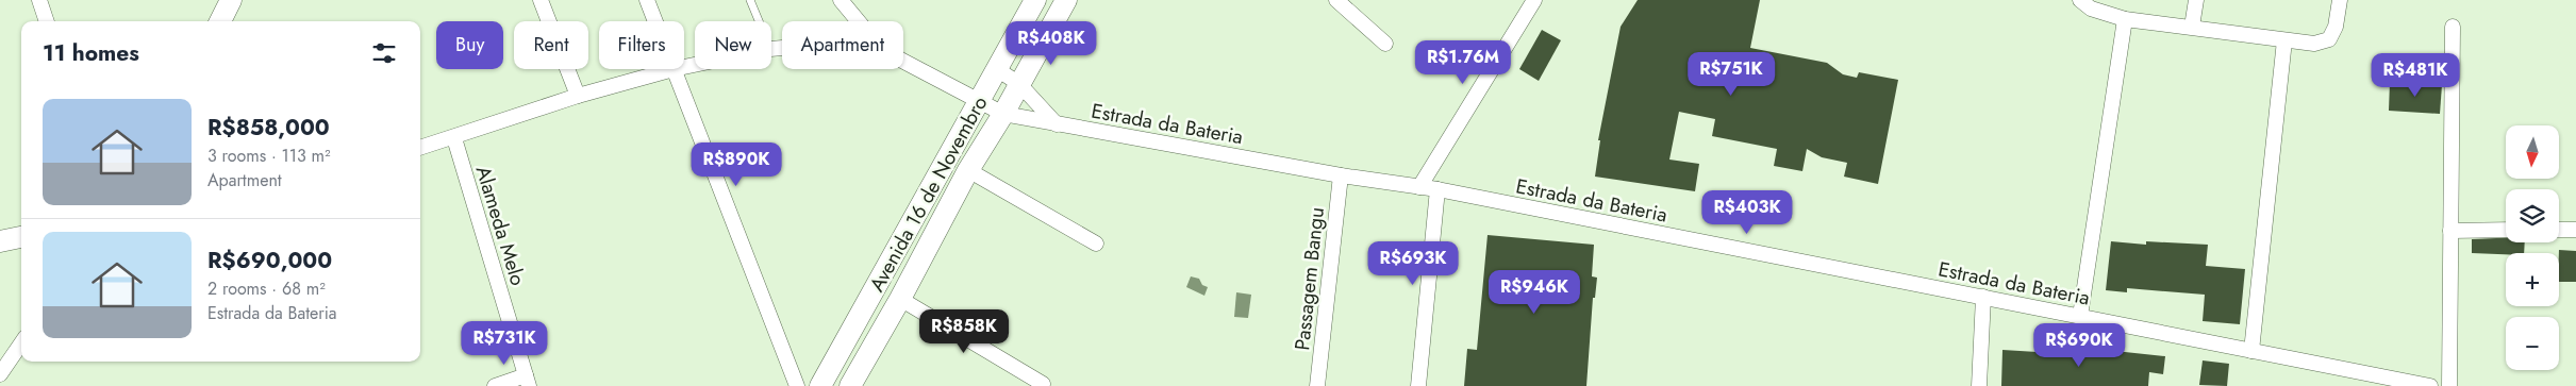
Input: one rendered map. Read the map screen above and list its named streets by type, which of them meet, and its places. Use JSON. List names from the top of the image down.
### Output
{
  "streets": {
    "main road": ["Avenida 16 de Novembro"],
    "street": ["Estrada da Bateria", "Alameda Melo", "Passagem Bangu"]
  },
  "crossings": [
    ["Estrada da Bateria", "Avenida 16 de Novembro"],
    ["Estrada da Bateria", "Passagem Bangu"]
  ],
  "north": "bottom",
  "page": {
    "price": [
      "R$408K",
      "R$1.76M",
      "R$751K",
      "R$481K",
      "R$890K",
      "R$403K",
      "R$693K",
      "R$946K",
      "R$858K",
      "R$731K",
      "R$690K"
    ],
    "chip": [
      "Buy",
      "Rent",
      "Filters",
      "New",
      "Apartment"
    ],
    "heading": "11 homes",
    "list": [
      {
        "name": "R$858,000",
        "note": "3 rooms · 113 m² · Apartment"
      },
      {
        "name": "R$690,000",
        "note": "2 rooms · 68 m² · Estrada da Bateria"
      }
    ],
    "map_buttons": ["+", "−"]
  }
}
